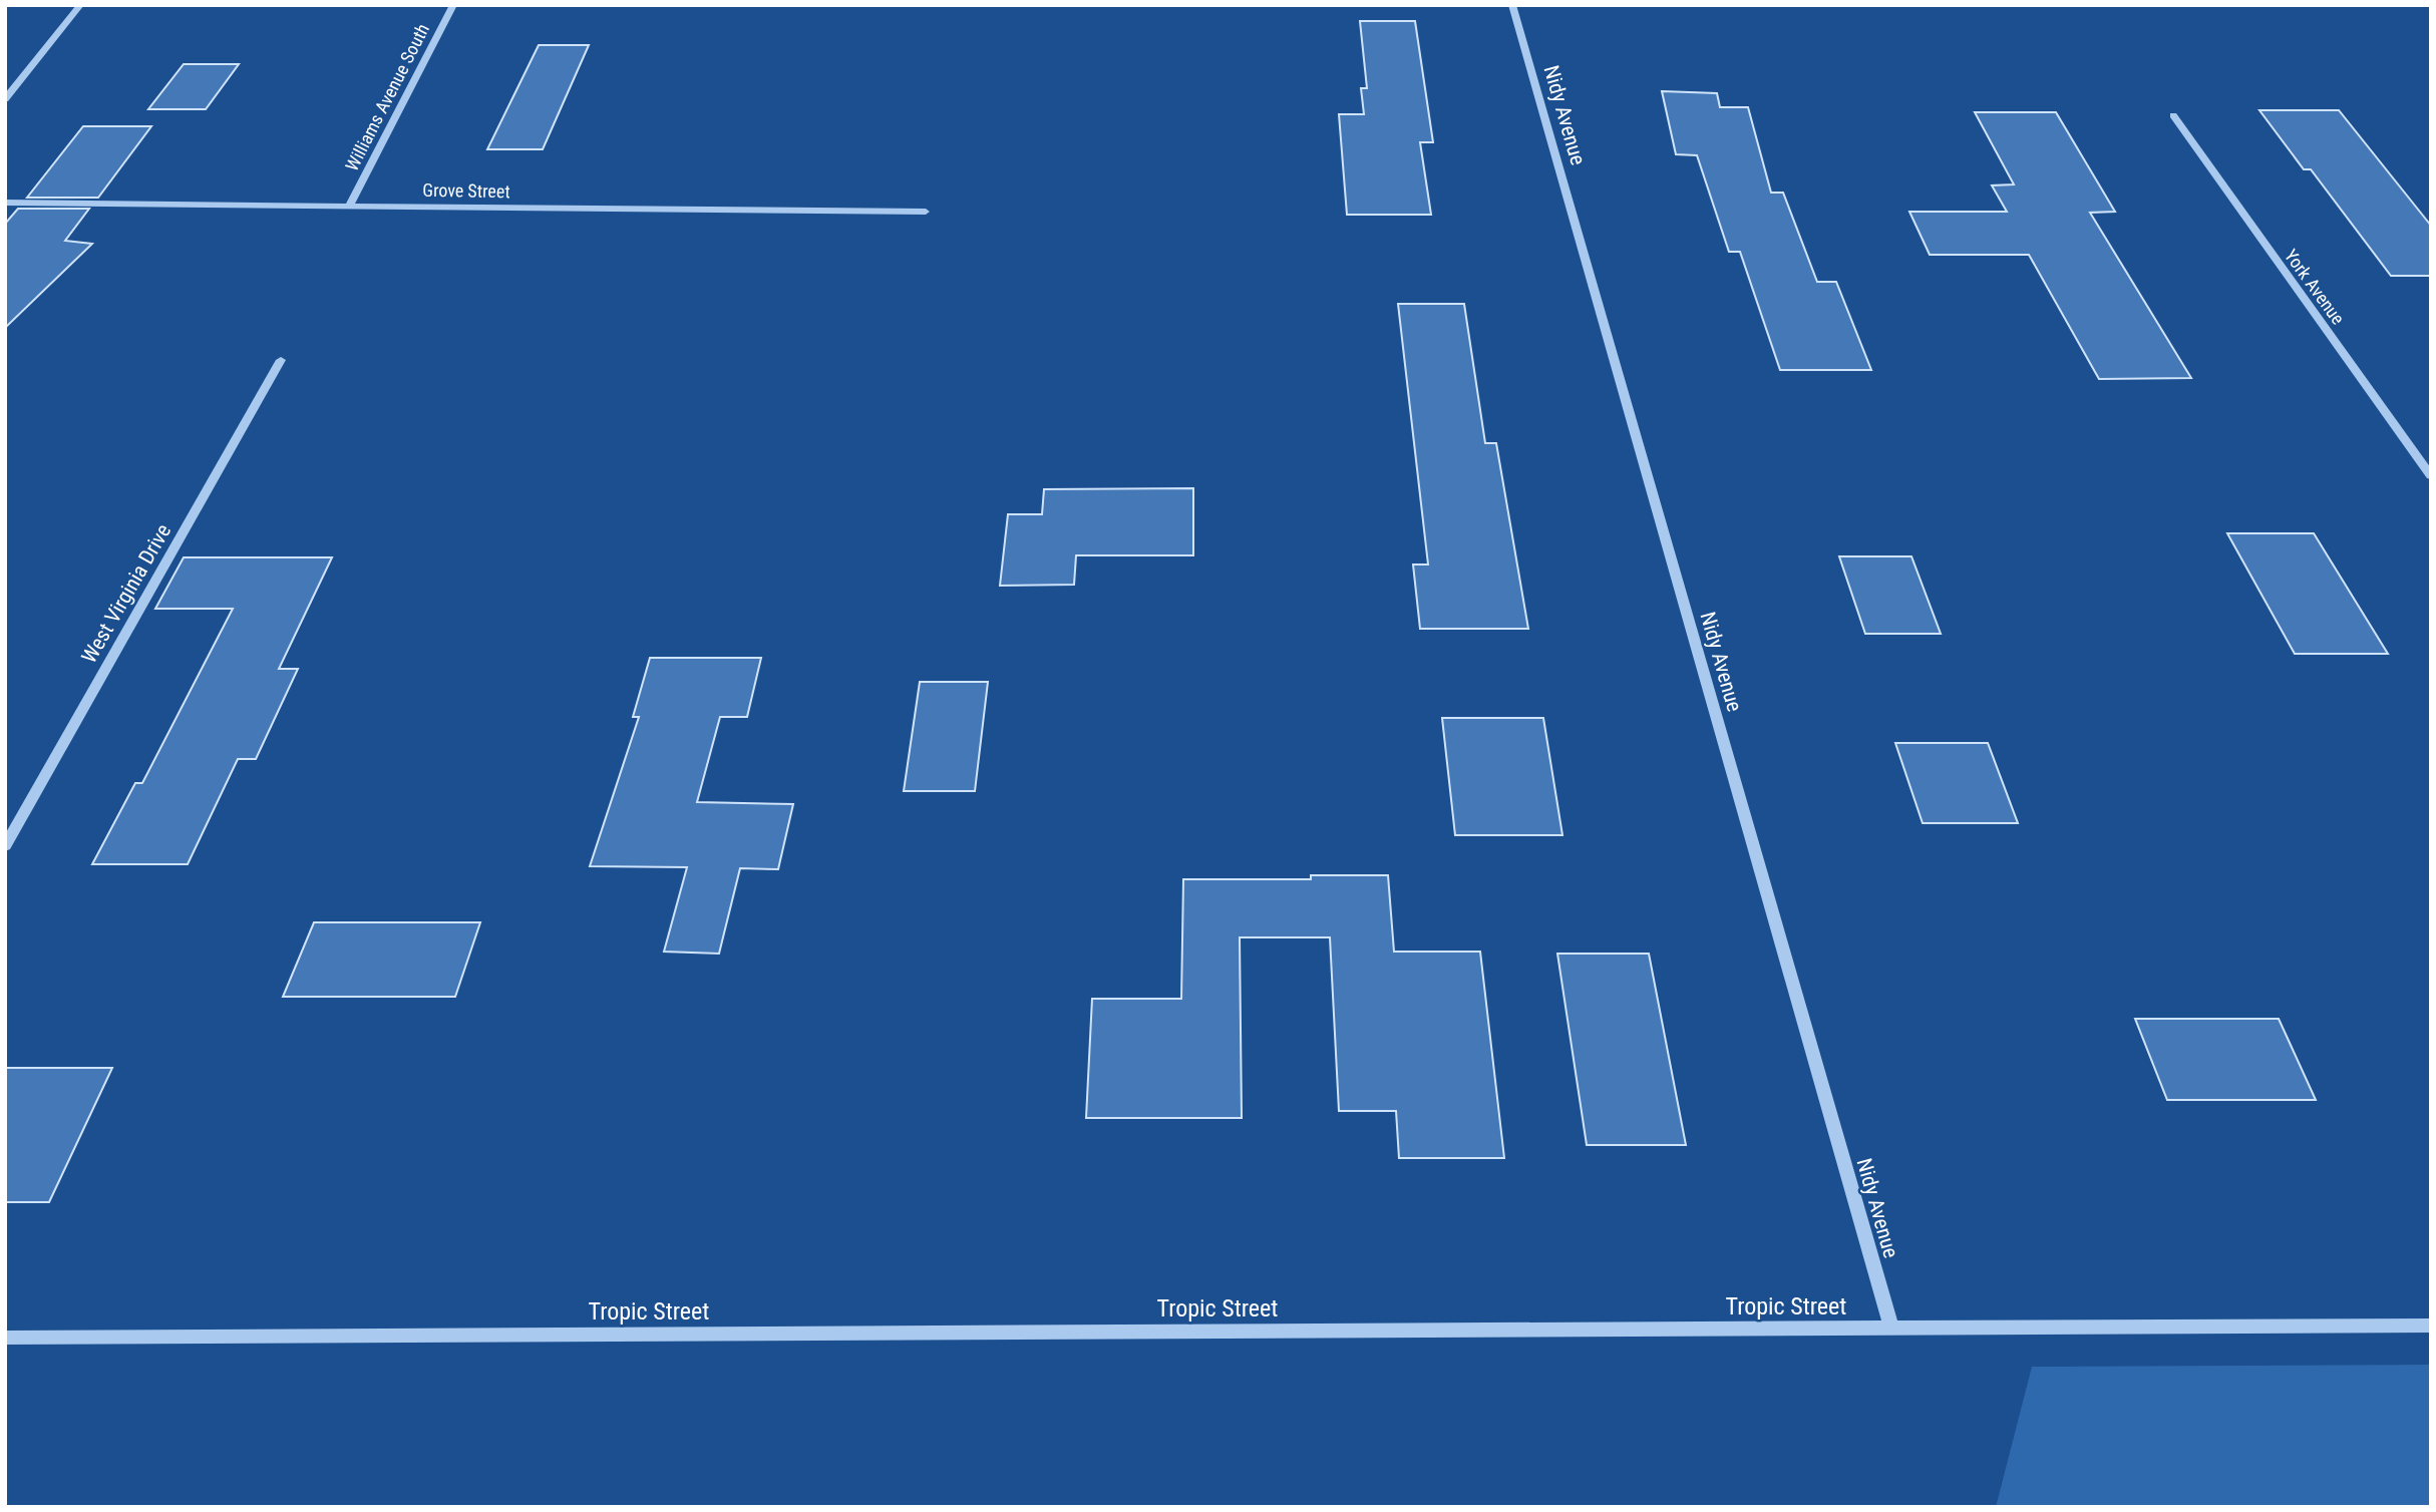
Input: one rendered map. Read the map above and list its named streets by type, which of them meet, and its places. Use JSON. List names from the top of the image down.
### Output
{
  "streets": {
    "street": [
      "Williams Avenue South",
      "Nidy Avenue",
      "Grove Street",
      "York Avenue",
      "West Virginia Drive",
      "Tropic Street"
    ]
  },
  "crossings": [
    ["Williams Avenue South", "Grove Street"],
    ["Nidy Avenue", "Tropic Street"]
  ]
}
